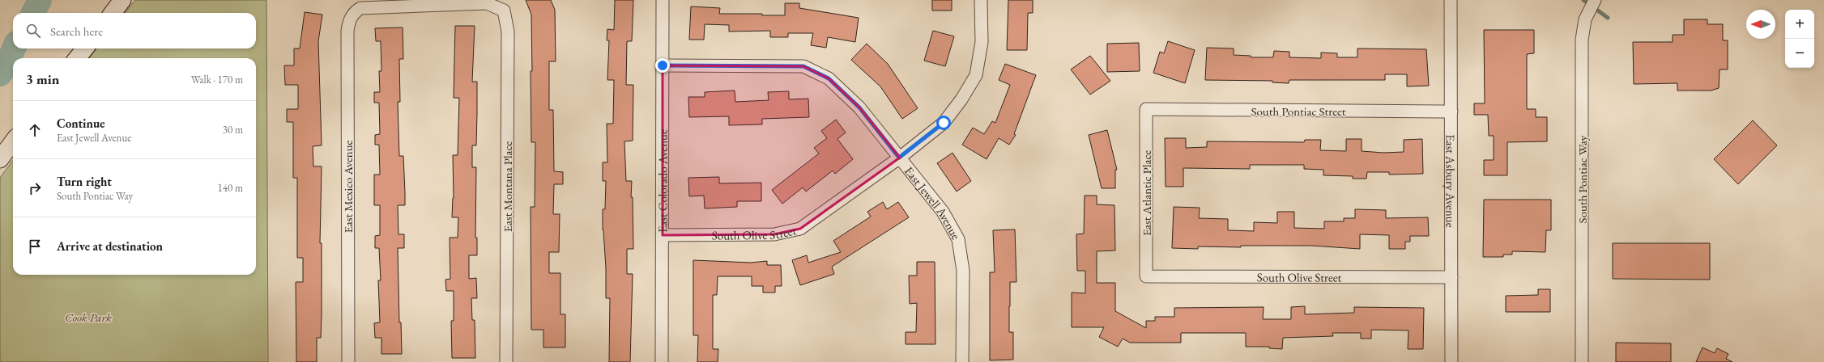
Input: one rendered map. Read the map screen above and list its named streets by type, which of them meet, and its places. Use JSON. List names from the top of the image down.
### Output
{
  "streets": {
    "street": [
      "South Pontiac Street",
      "South Pontiac Way",
      "East Colorado Avenue",
      "East Asbury Avenue",
      "East Mexico Avenue",
      "East Montana Place",
      "East Atlantic Place",
      "East Jewell Avenue",
      "South Olive Street"
    ]
  },
  "crossings": [
    ["South Pontiac Street", "East Asbury Avenue"],
    ["South Pontiac Street", "East Atlantic Place"],
    ["East Colorado Avenue", "South Olive Street"],
    ["East Asbury Avenue", "South Olive Street"],
    ["East Mexico Avenue", "East Montana Place"],
    ["East Atlantic Place", "South Olive Street"],
    ["East Jewell Avenue", "South Olive Street"]
  ],
  "parks": ["Cook Park"],
  "north": "left",
  "page": {
    "map_buttons": ["+", "−"],
    "search": "Search here",
    "heading": ["3 min", "Walk · 170 m"],
    "list": [
      ["Continue", "East Jewell Avenue", "30 m"],
      ["Turn right", "South Pontiac Way", "140 m"],
      "Arrive at destination"
    ]
  }
}
